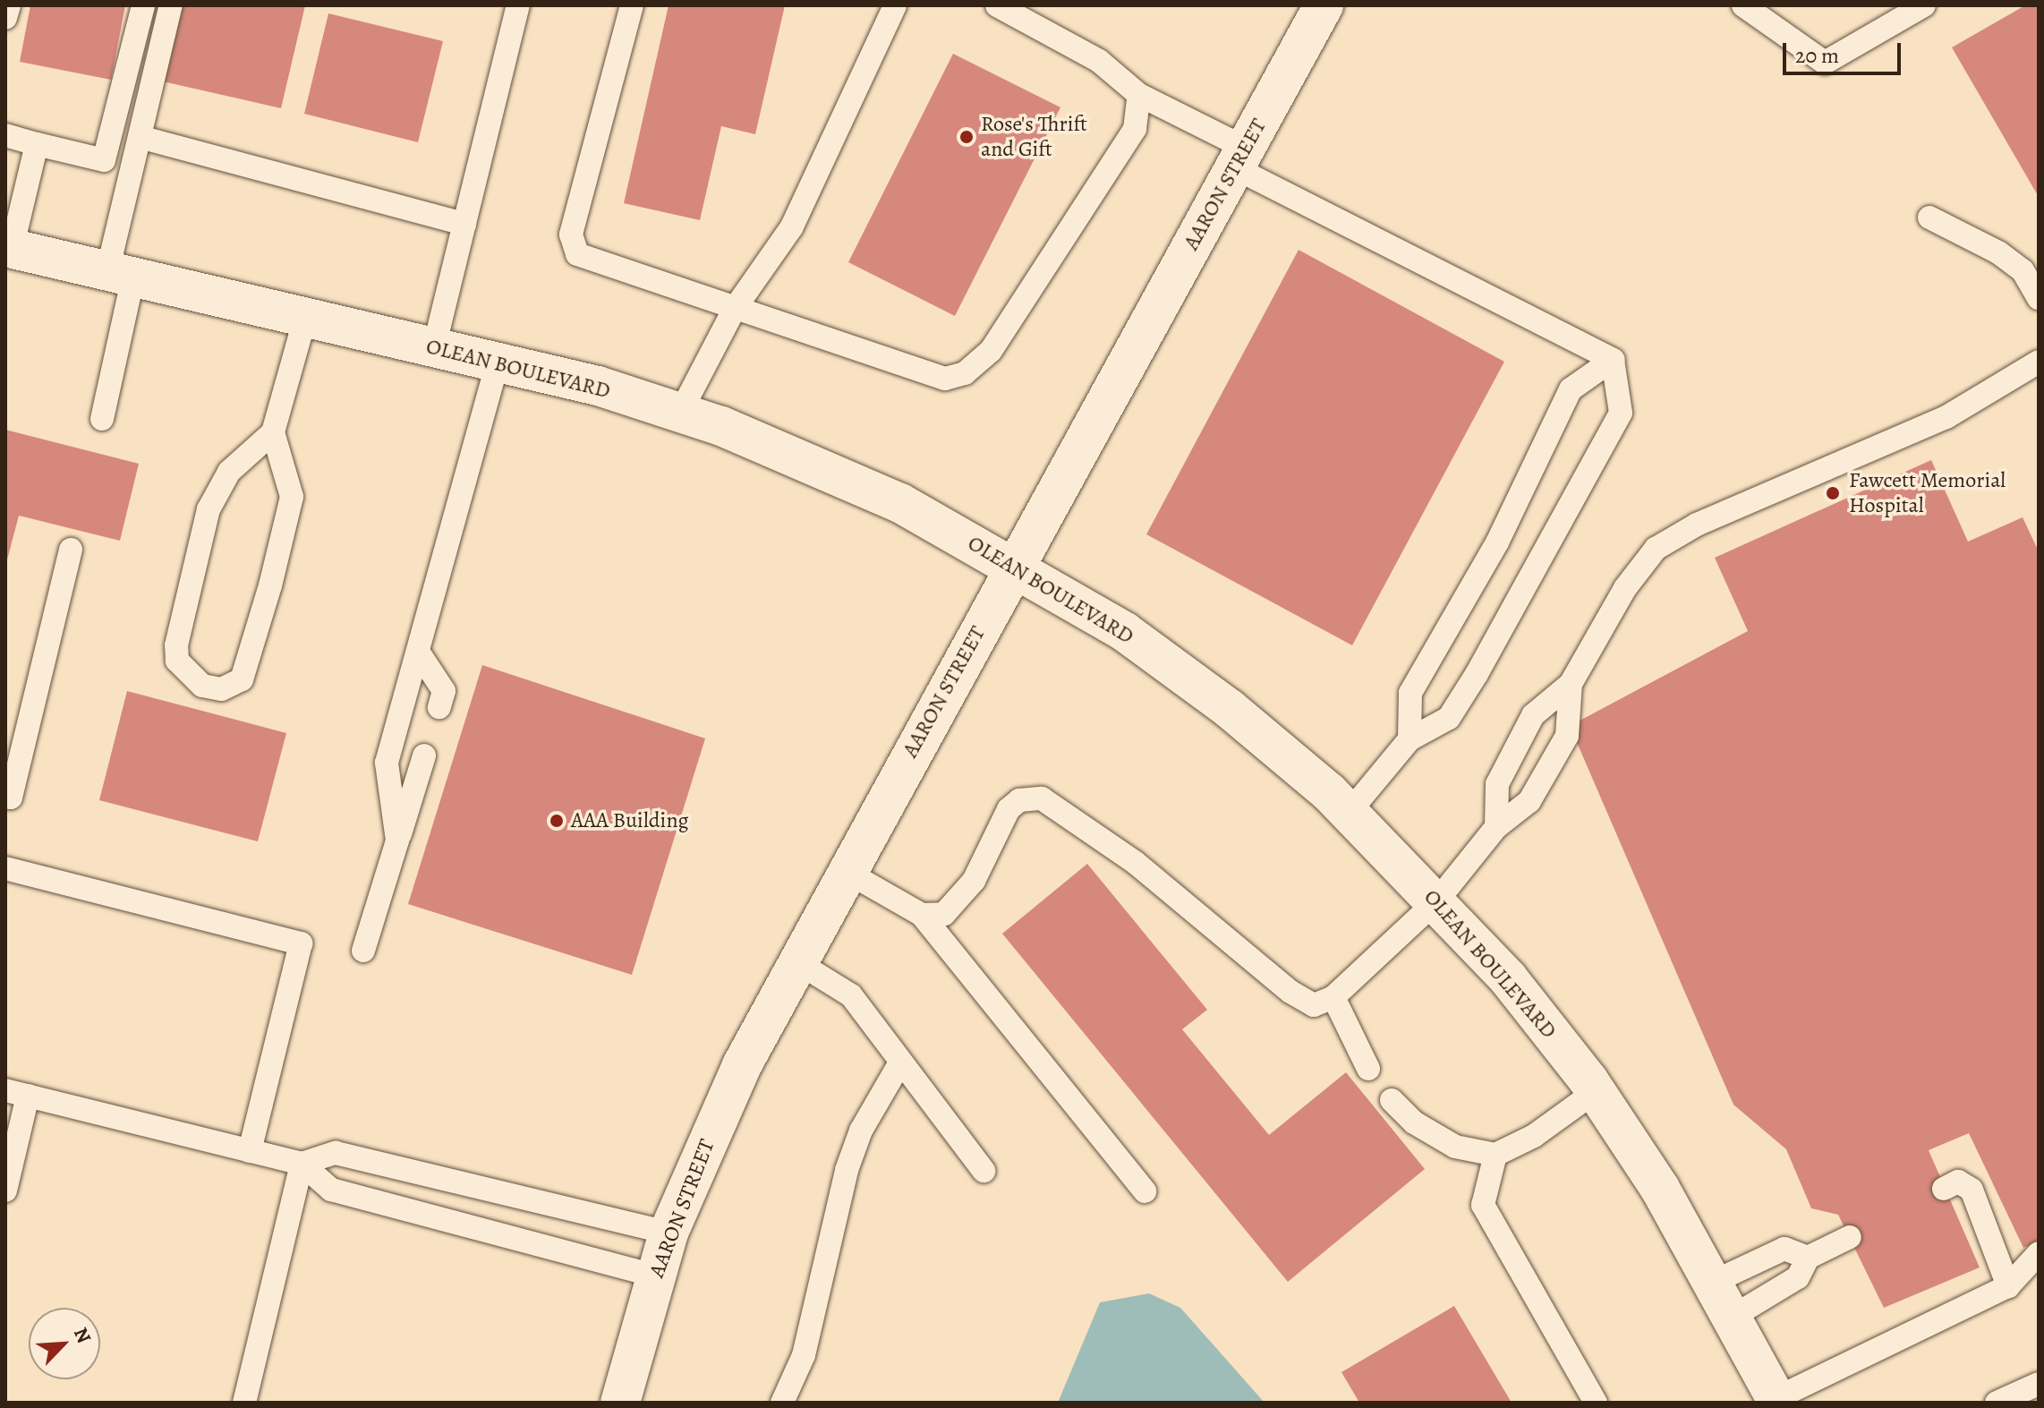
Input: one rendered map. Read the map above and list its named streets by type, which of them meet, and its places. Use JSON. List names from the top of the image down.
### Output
{
  "streets": {
    "street": ["AARON STREET", "OLEAN BOULEVARD"]
  },
  "crossings": [
    ["AARON STREET", "OLEAN BOULEVARD"]
  ],
  "places": ["Rose's Thrift and Gift", "Fawcett Memorial Hospital", "AAA Building"],
  "scale_bar": "20 m",
  "north": "top right"
}
